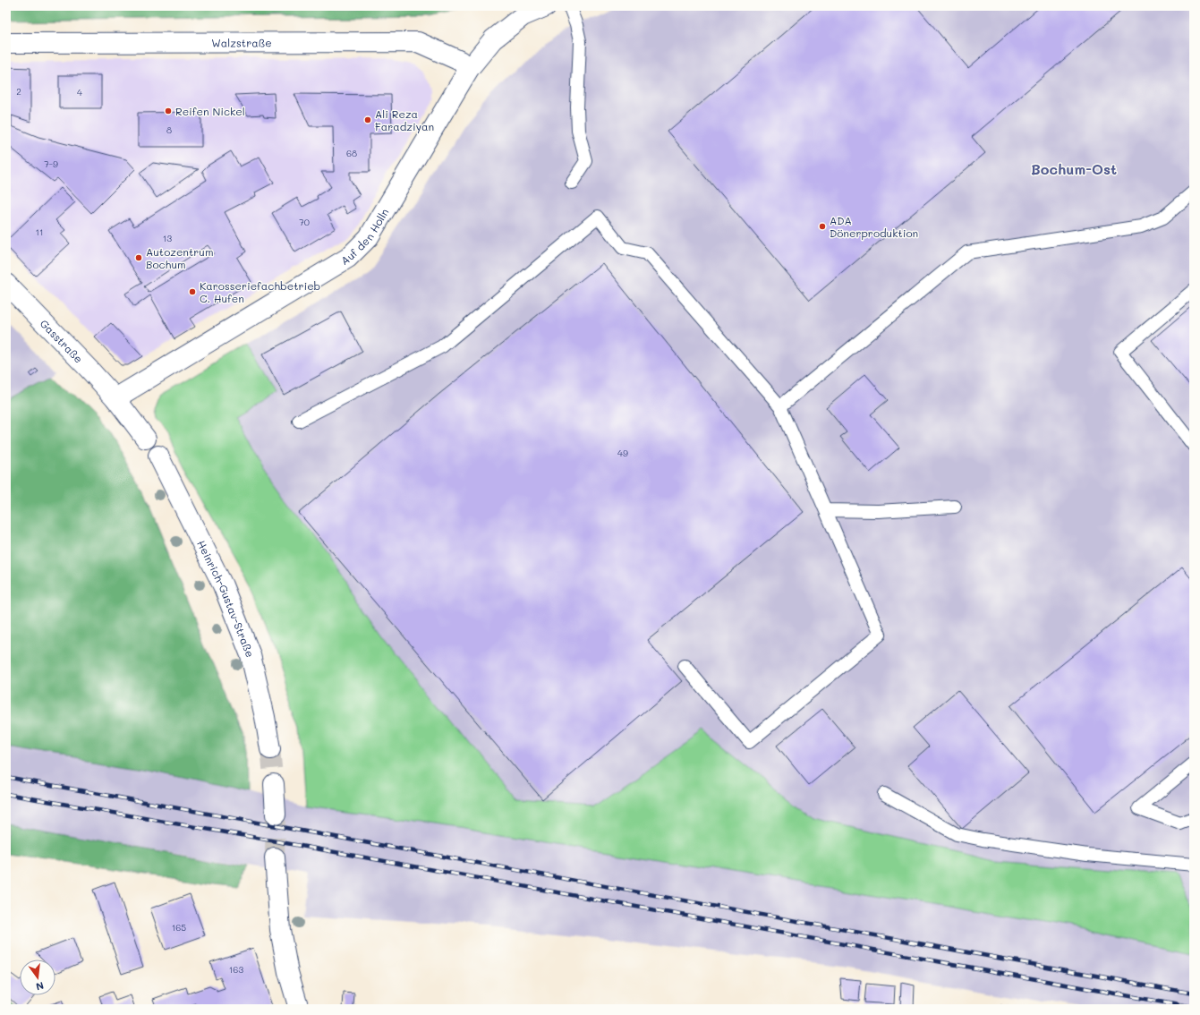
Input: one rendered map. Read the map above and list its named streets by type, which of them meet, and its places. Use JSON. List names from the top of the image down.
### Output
{
  "streets": {
    "street": [
      "Walzstraße",
      "Auf den Holln",
      "Gasstraße",
      "Heinrich-Gustav-Straße"
    ]
  },
  "crossings": [
    ["Walzstraße", "Auf den Holln"],
    ["Auf den Holln", "Gasstraße"]
  ],
  "districts": ["Bochum-Ost"],
  "places": [
    "Reifen Nickel",
    "Ali Reza Faradziyan",
    "ADA Dönerproduktion",
    "Autozentrum Bochum",
    "Karosseriefachbetrieb C. Hufen"
  ],
  "house_numbers": [
    "2",
    "4",
    "8",
    "68",
    "7-9",
    "70",
    "11",
    "13",
    "49",
    "165",
    "163"
  ],
  "north": "bottom"
}
